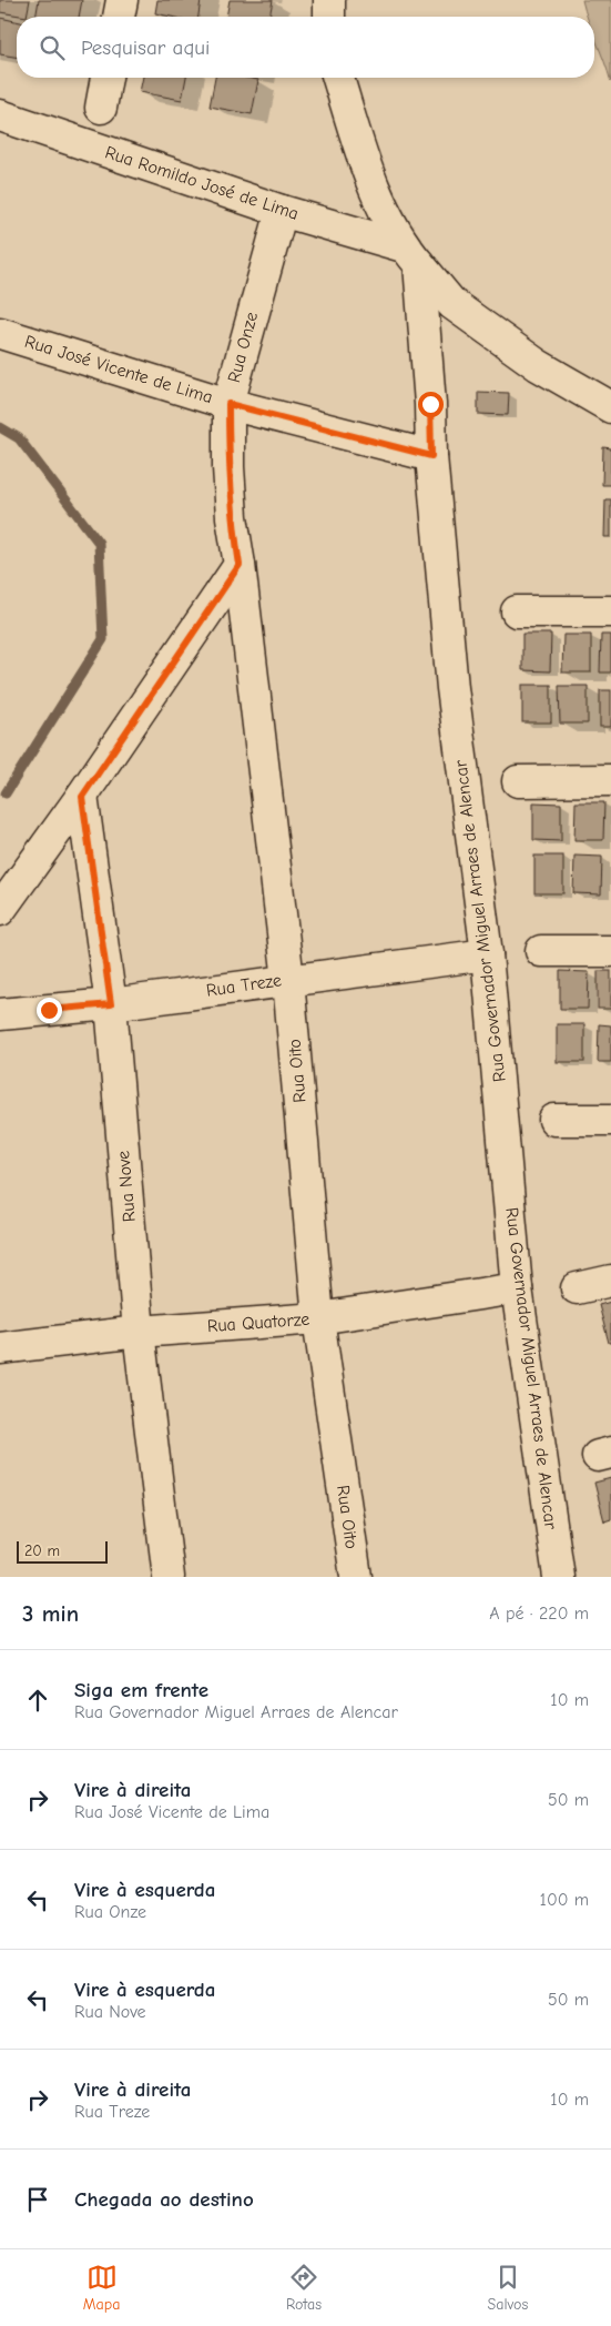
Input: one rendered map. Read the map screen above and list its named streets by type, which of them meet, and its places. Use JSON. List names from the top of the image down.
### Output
{
  "streets": {
    "street": [
      "Rua Romildo José de Lima",
      "Rua Onze",
      "Rua José Vicente de Lima",
      "Rua Governador Miguel Arraes de Alencar",
      "Rua Treze",
      "Rua Oito",
      "Rua Nove",
      "Rua Quatorze"
    ]
  },
  "crossings": [
    ["Rua Romildo José de Lima", "Rua Onze"],
    ["Rua Romildo José de Lima", "Rua Governador Miguel Arraes de Alencar"],
    ["Rua Onze", "Rua José Vicente de Lima"],
    ["Rua Onze", "Rua Oito"],
    ["Rua José Vicente de Lima", "Rua Governador Miguel Arraes de Alencar"],
    ["Rua Governador Miguel Arraes de Alencar", "Rua Treze"],
    ["Rua Governador Miguel Arraes de Alencar", "Rua Quatorze"],
    ["Rua Treze", "Rua Oito"],
    ["Rua Treze", "Rua Nove"],
    ["Rua Oito", "Rua Quatorze"],
    ["Rua Nove", "Rua Quatorze"]
  ],
  "scale_bar": "20 m",
  "page": {
    "search": "Pesquisar aqui",
    "scale": "20 m",
    "heading": ["3 min", "A pé · 220 m"],
    "list": [
      ["Siga em frente", "Rua Governador Miguel Arraes de Alencar", "10 m"],
      ["Vire à direita", "Rua José Vicente de Lima", "50 m"],
      ["Vire à esquerda", "Rua Onze", "100 m"],
      ["Vire à esquerda", "Rua Nove", "50 m"],
      ["Vire à direita", "Rua Treze", "10 m"],
      "Chegada ao destino"
    ],
    "nav": ["Mapa", "Rotas", "Salvos"]
  }
}
